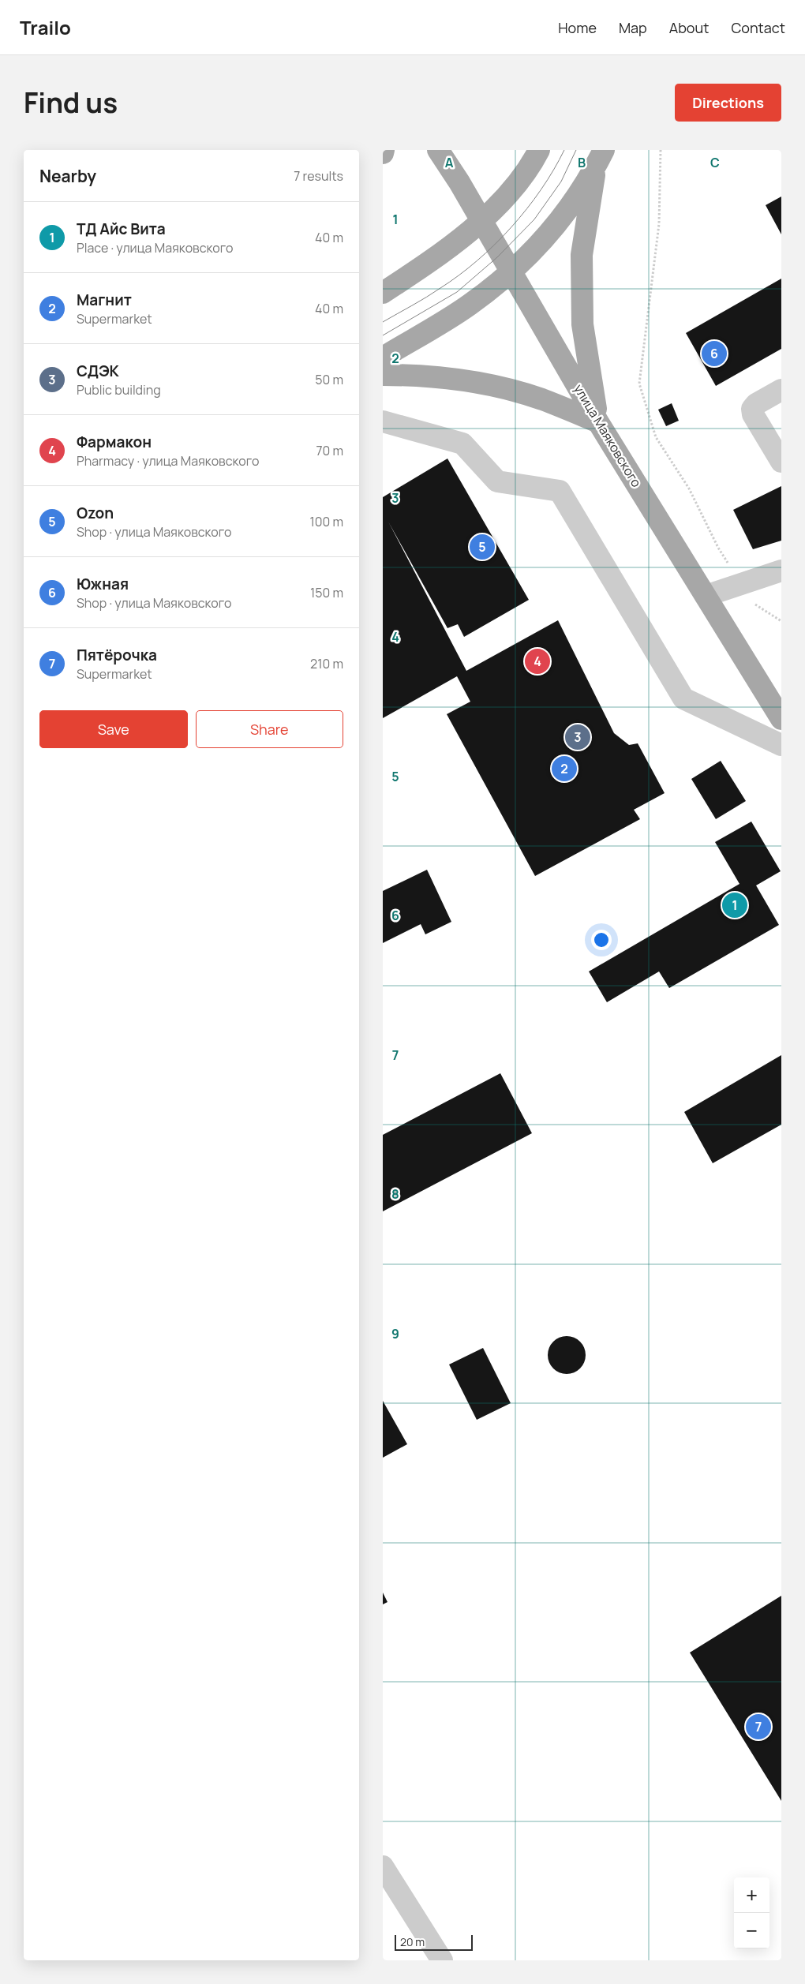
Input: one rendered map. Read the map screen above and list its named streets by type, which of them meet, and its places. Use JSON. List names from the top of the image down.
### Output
{
  "streets": {
    "main road": ["улица Маяковского"]
  },
  "scale_bar": "20 m",
  "page": {
    "header": "Trailo",
    "nav": [
      "Home",
      "Map",
      "About",
      "Contact"
    ],
    "title": "Find us",
    "buttons": [
      "Directions",
      ["Save", "Share"]
    ],
    "heading": ["Nearby", "7 results"],
    "list": [
      {
        "mark": "1",
        "name": "ТД Айс Вита",
        "note": "Place · улица Маяковского",
        "value": "40 m"
      },
      {
        "mark": "2",
        "name": "Магнит",
        "note": "Supermarket",
        "value": "40 m"
      },
      {
        "mark": "3",
        "name": "СДЭК",
        "note": "Public building",
        "value": "50 m"
      },
      {
        "mark": "4",
        "name": "Фармакон",
        "note": "Pharmacy · улица Маяковского",
        "value": "70 m"
      },
      {
        "mark": "5",
        "name": "Ozon",
        "note": "Shop · улица Маяковского",
        "value": "100 m"
      },
      {
        "mark": "6",
        "name": "Южная",
        "note": "Shop · улица Маяковского",
        "value": "150 m"
      },
      {
        "mark": "7",
        "name": "Пятёрочка",
        "note": "Supermarket",
        "value": "210 m"
      }
    ],
    "pins": [
      "6",
      "5",
      "4",
      "3",
      "2",
      "1",
      "7"
    ],
    "map_buttons": ["+", "−"],
    "scale": "20 m"
  },
  "grid": {
    "columns": ["A", "B", "C"],
    "rows": [
      "1",
      "2",
      "3",
      "4",
      "5",
      "6",
      "7",
      "8",
      "9"
    ]
  }
}
